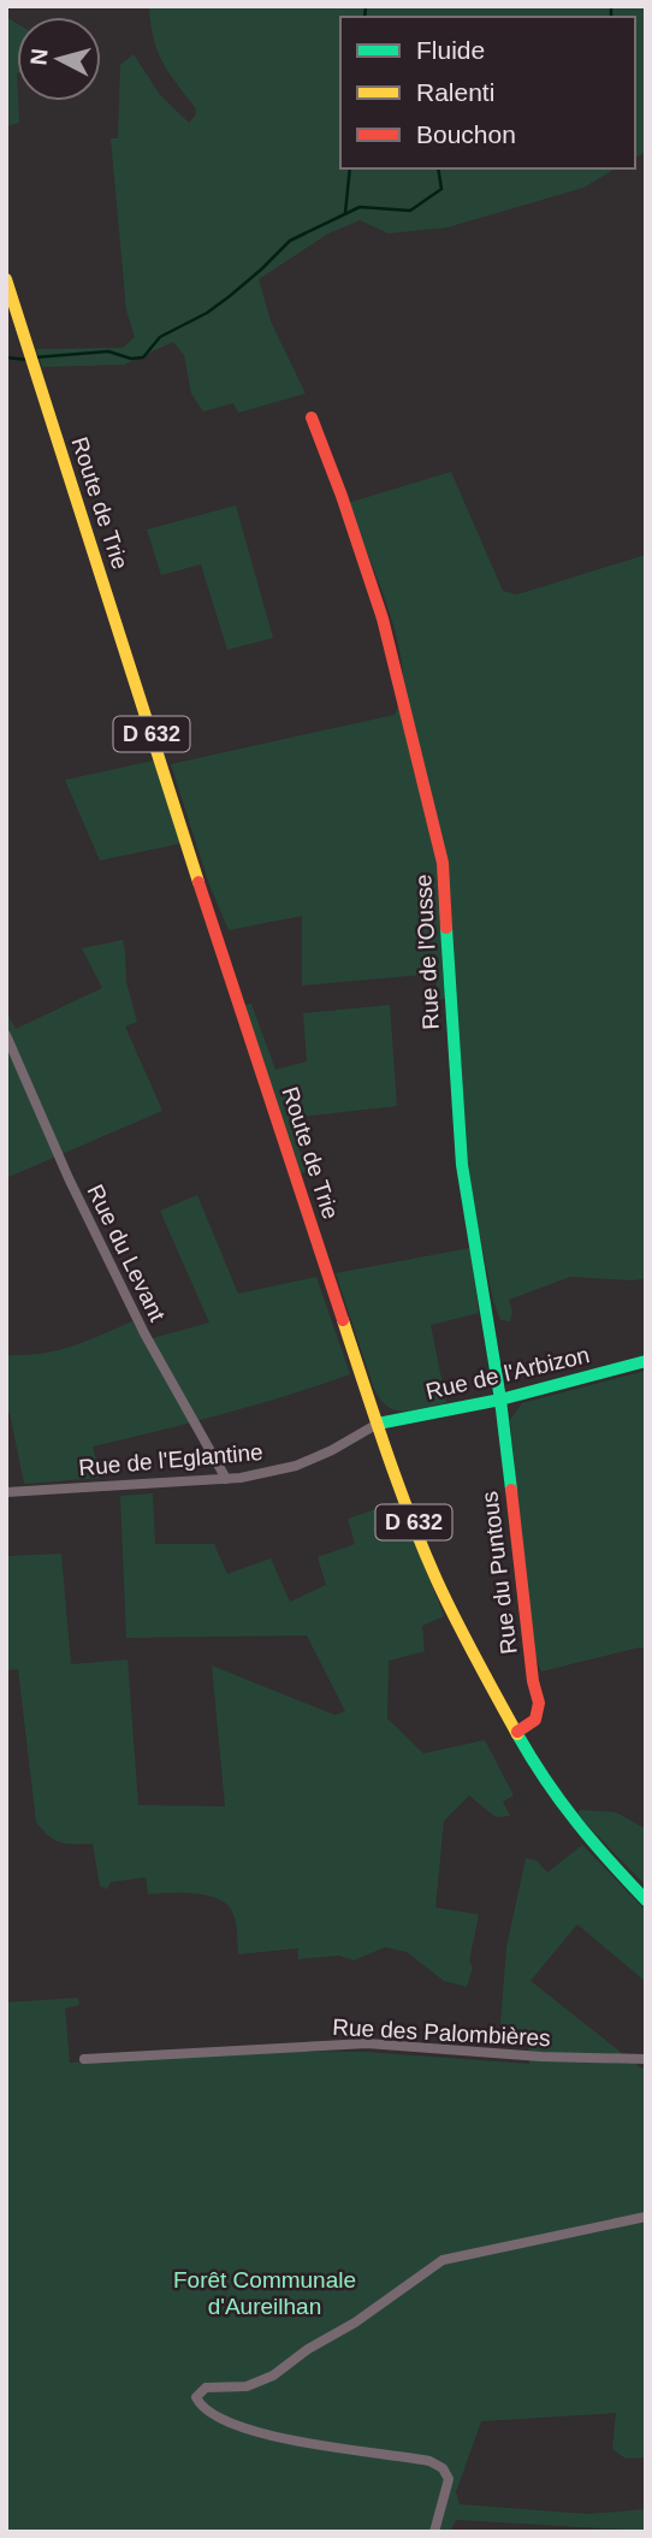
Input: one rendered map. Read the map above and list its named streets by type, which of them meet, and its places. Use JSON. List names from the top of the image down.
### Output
{
  "streets": {
    "main road": [
      "Route de Trie",
      "D 632",
      "Rue de l'Ousse",
      "Rue de l'Arbizon",
      "Rue du Puntous"
    ],
    "street": ["Rue du Levant", "Rue de l'Eglantine", "Rue des Palombières"]
  },
  "crossings": [
    ["Route de Trie", "Rue de l'Arbizon"],
    ["Route de Trie", "Rue de l'Eglantine"],
    ["Route de Trie", "Rue du Puntous"],
    ["Rue de l'Ousse", "Rue de l'Arbizon"],
    ["Rue de l'Ousse", "Rue du Puntous"],
    ["Rue du Levant", "Rue de l'Eglantine"],
    ["Rue de l'Arbizon", "Rue de l'Eglantine"],
    ["Rue de l'Arbizon", "Rue du Puntous"]
  ],
  "parks": ["Forêt Communale d'Aureilhan"],
  "legend": ["Fluide", "Ralenti", "Bouchon"],
  "north": "left"
}
